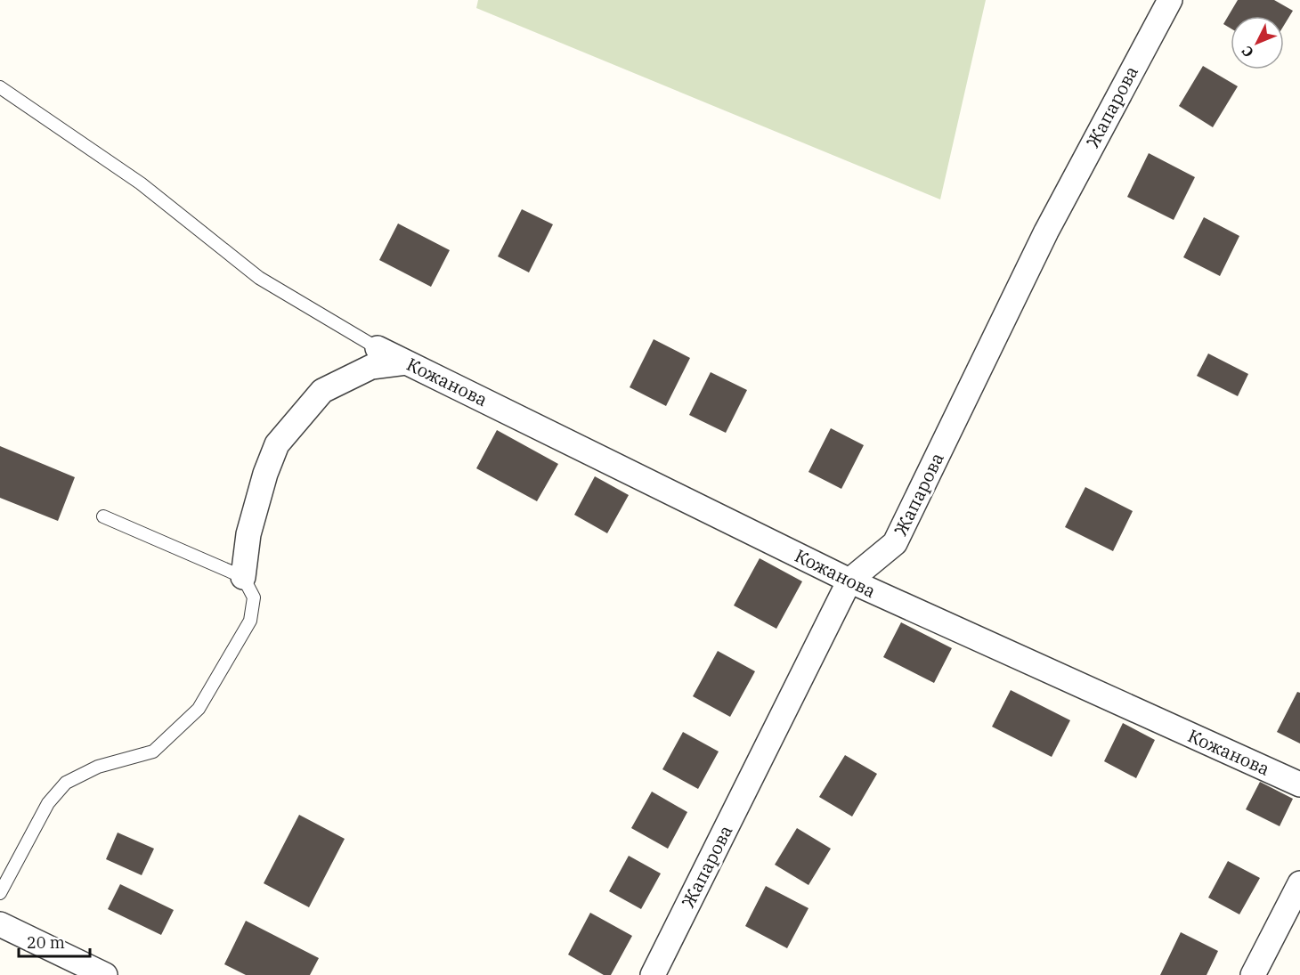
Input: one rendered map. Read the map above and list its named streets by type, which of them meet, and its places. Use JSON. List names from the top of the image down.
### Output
{
  "streets": {
    "street": ["Жапарова", "Кожанова"]
  },
  "crossings": [
    ["Жапарова", "Кожанова"]
  ],
  "scale_bar": "20 m",
  "north": "bottom left"
}
